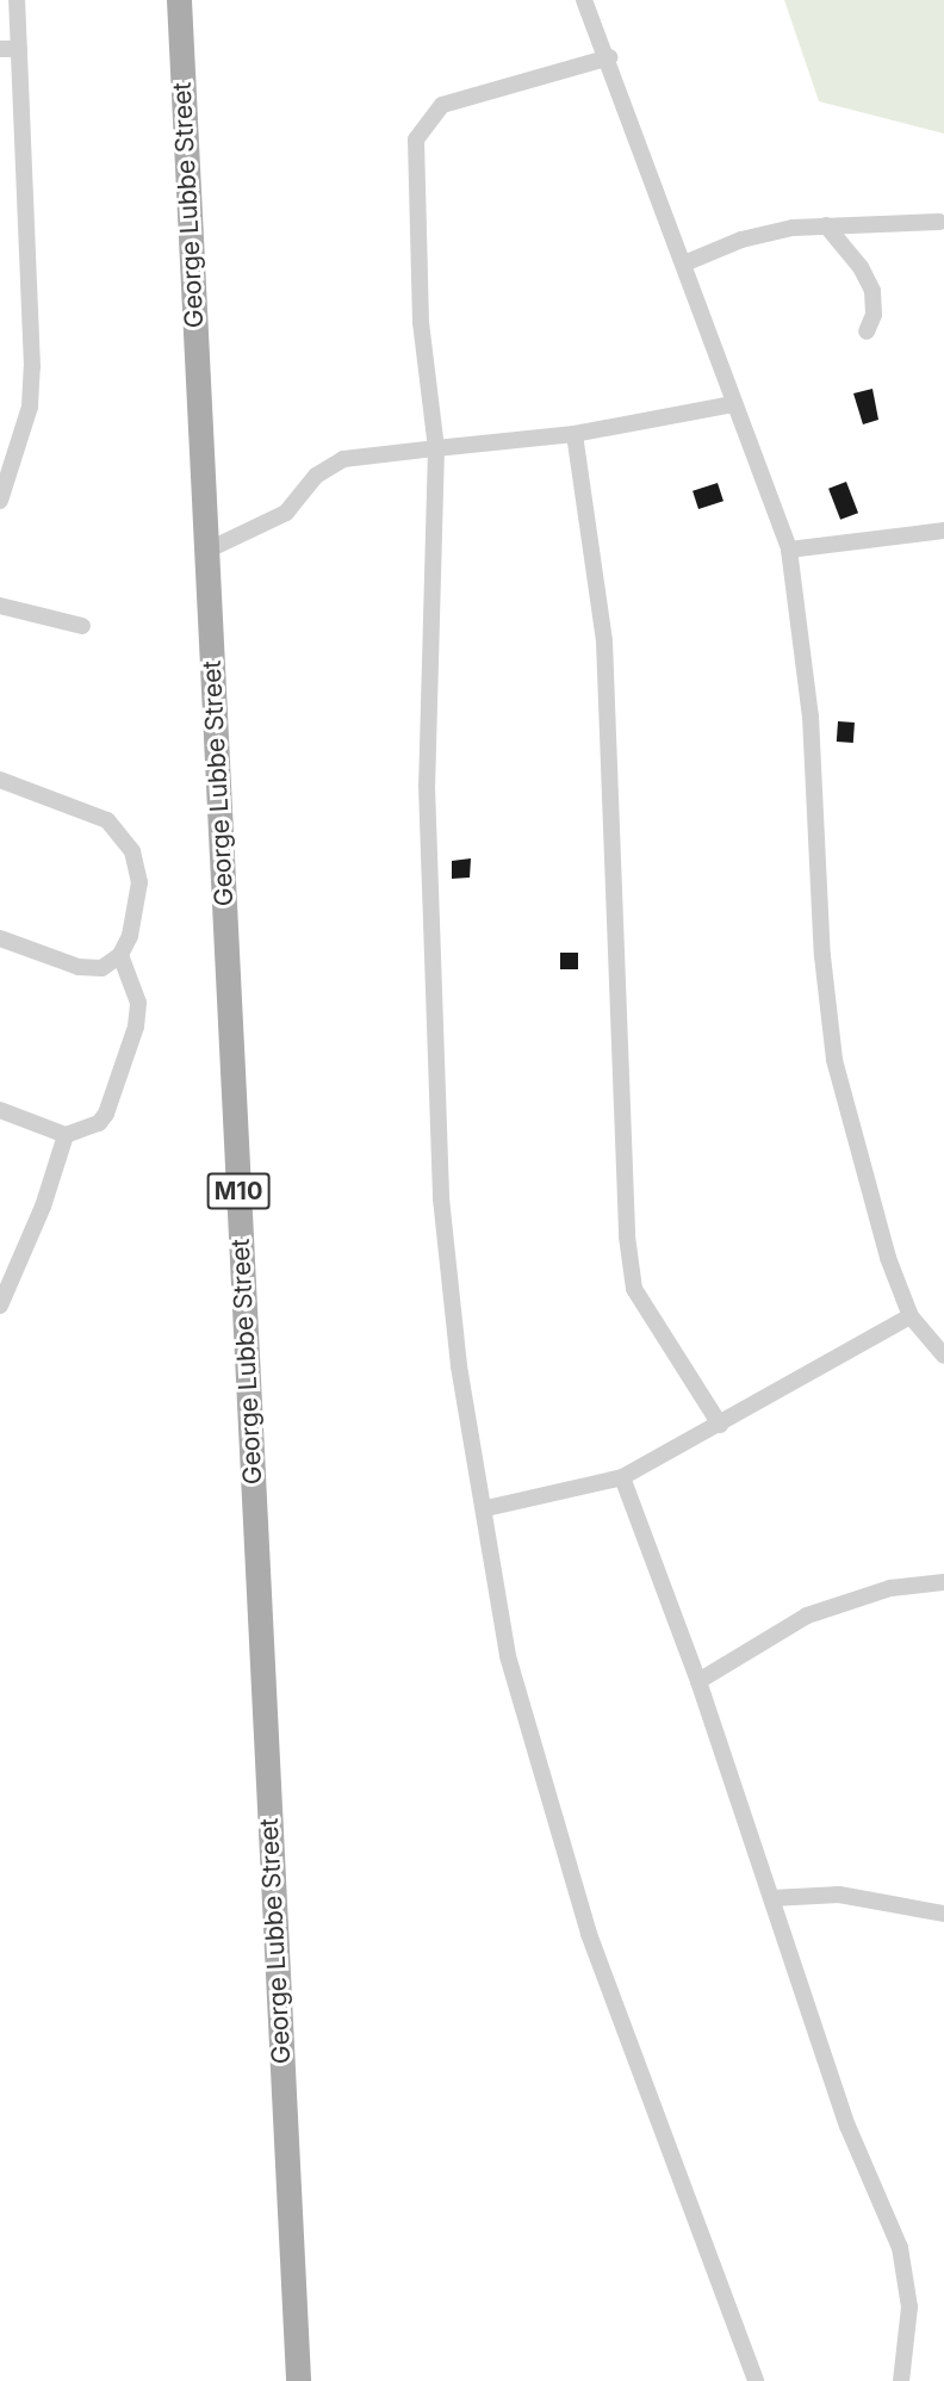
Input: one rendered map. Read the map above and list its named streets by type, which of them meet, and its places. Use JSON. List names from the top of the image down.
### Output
{
  "streets": {
    "main road": ["George Lubbe Street", "M10"]
  }
}
